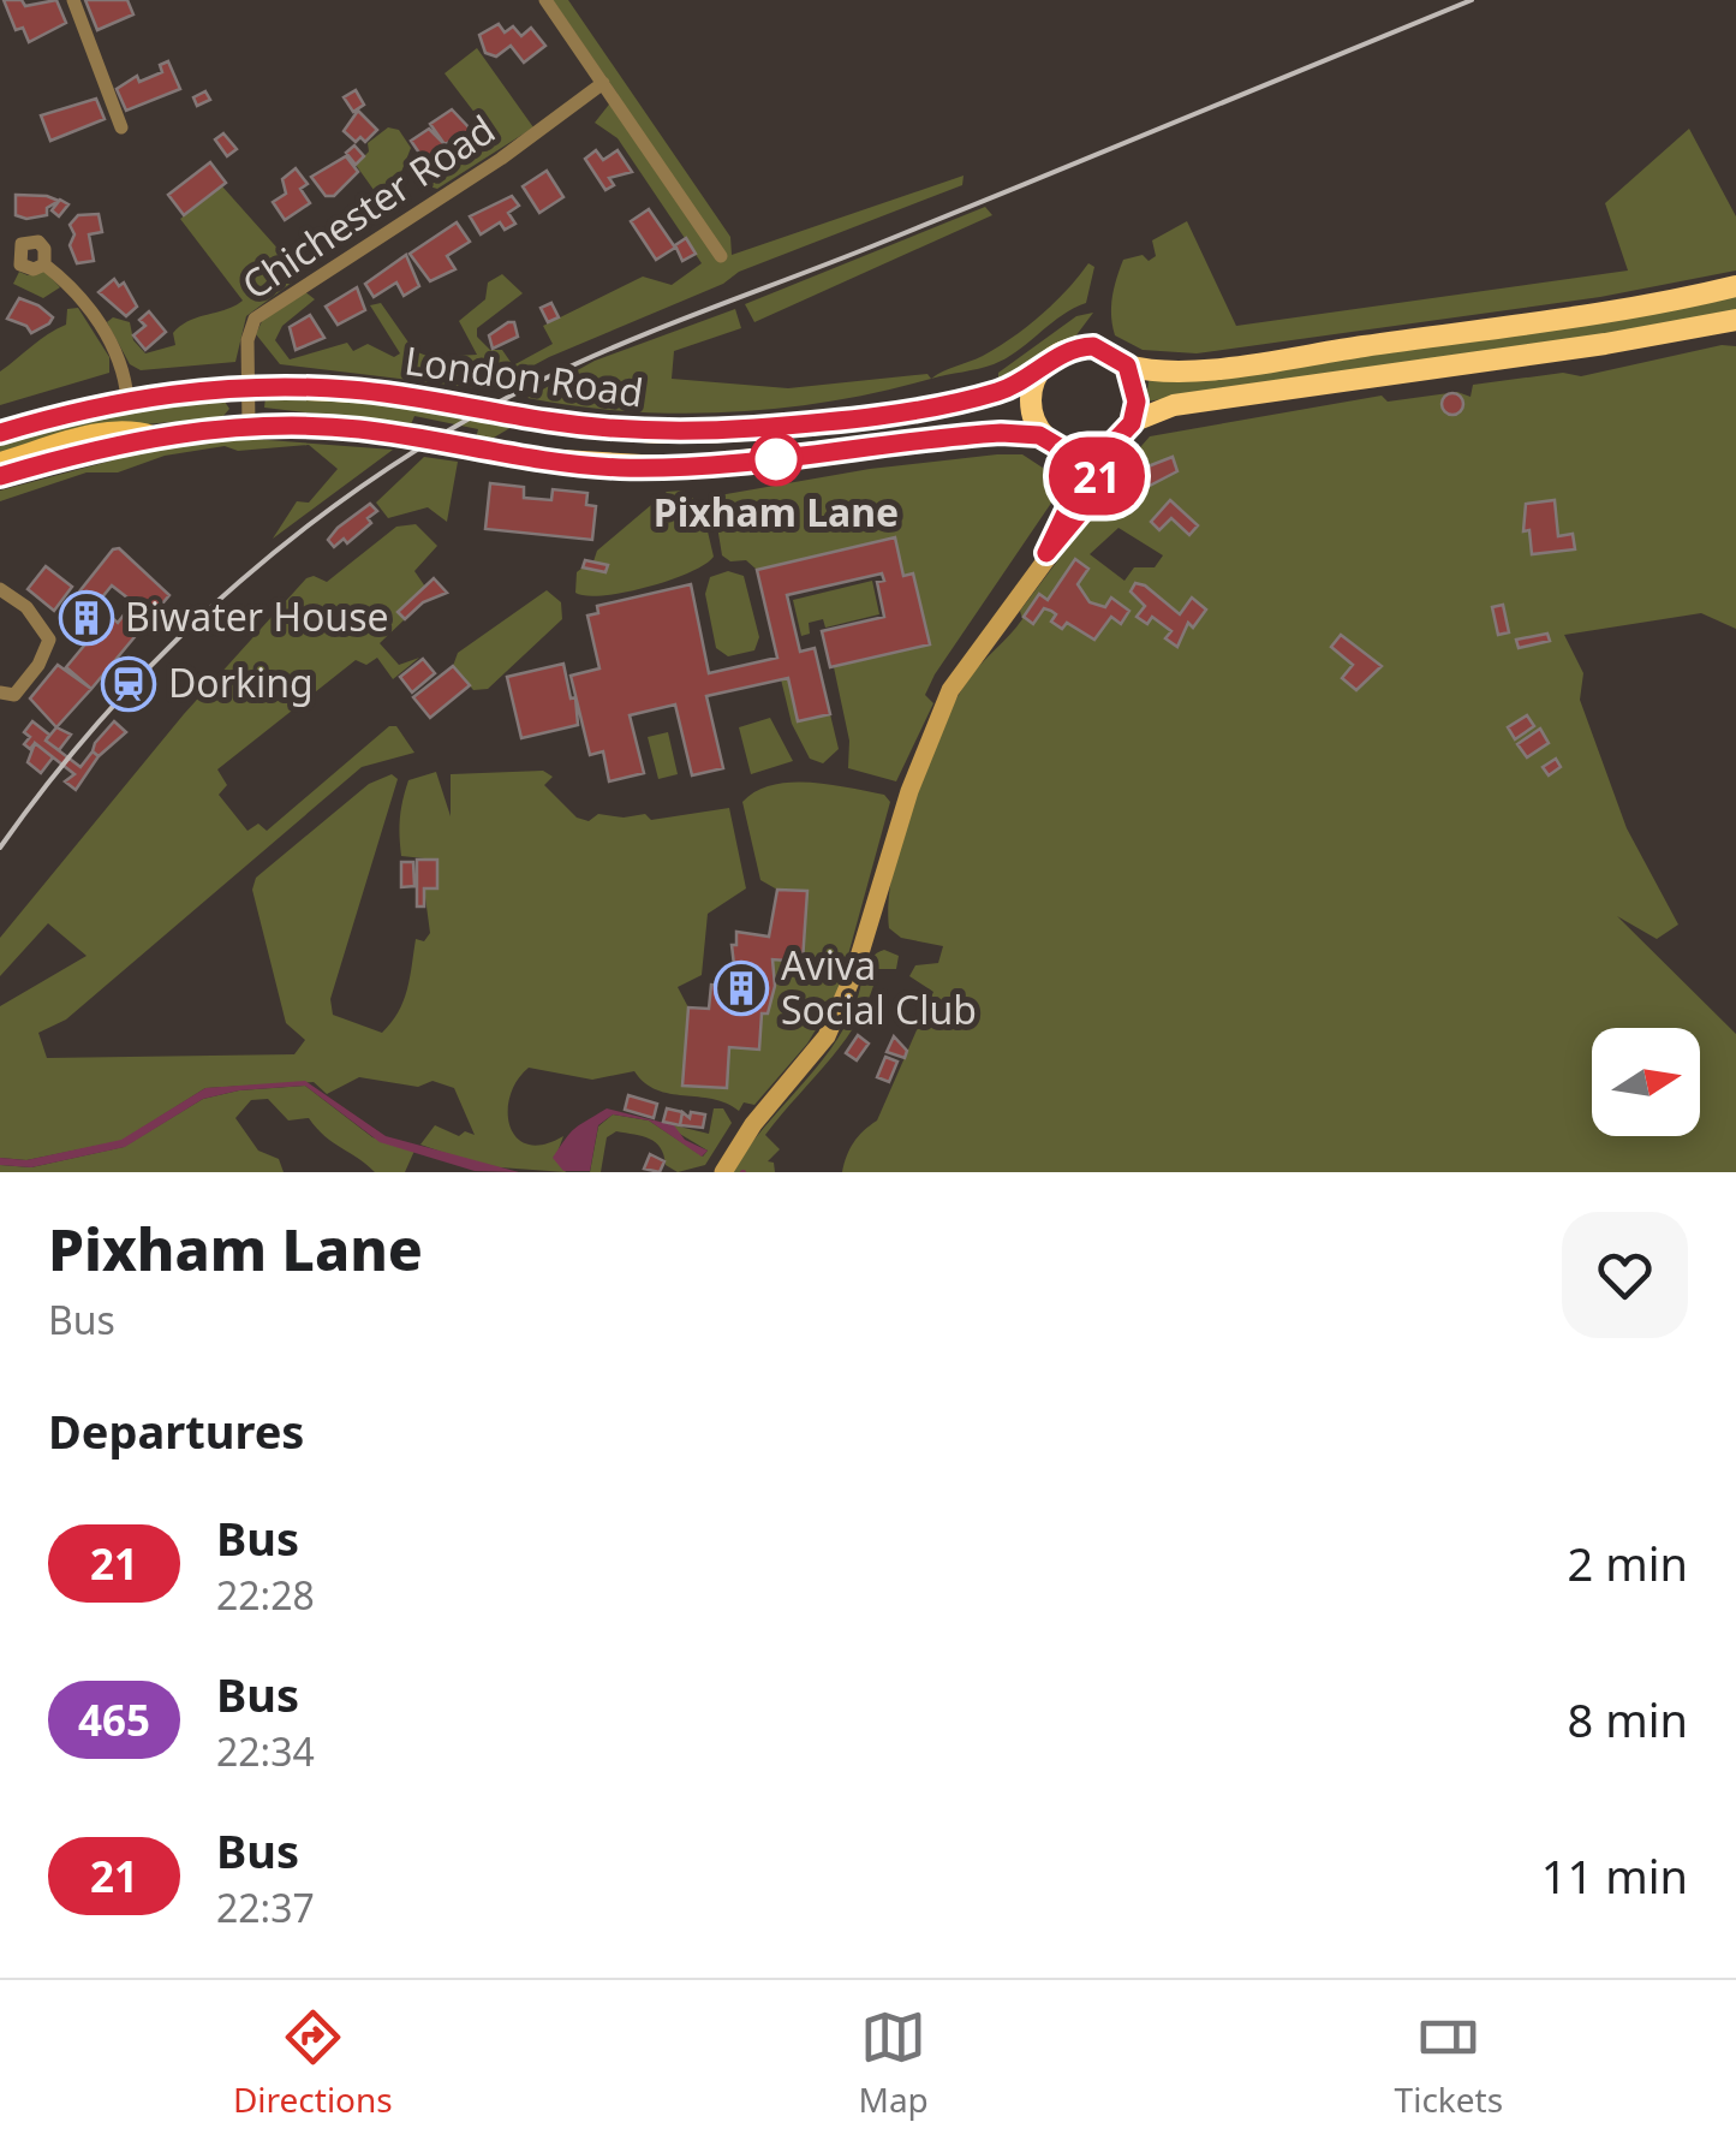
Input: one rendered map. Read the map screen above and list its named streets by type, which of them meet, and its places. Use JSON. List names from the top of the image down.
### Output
{
  "streets": {
    "highway": ["London Road"],
    "street": ["Chichester Road"]
  },
  "crossings": [
    ["Chichester Road", "London Road"]
  ],
  "places": {
    "other": ["Pixham Lane"],
    "building": ["Biwater House", "Aviva Social Club"],
    "station": ["Dorking"]
  },
  "lines": ["bus line 21"],
  "north": "right",
  "page": {
    "on_map": "21",
    "heading": [
      ["Pixham Lane", "Bus"],
      "Departures"
    ],
    "list": [
      {
        "mark": "21",
        "name": "Bus",
        "note": "22:28",
        "value": "2 min"
      },
      {
        "mark": "465",
        "name": "Bus",
        "note": "22:34",
        "value": "8 min"
      },
      {
        "mark": "21",
        "name": "Bus",
        "note": "22:37",
        "value": "11 min"
      }
    ],
    "tabs": ["Directions", "Map", "Tickets"]
  }
}
